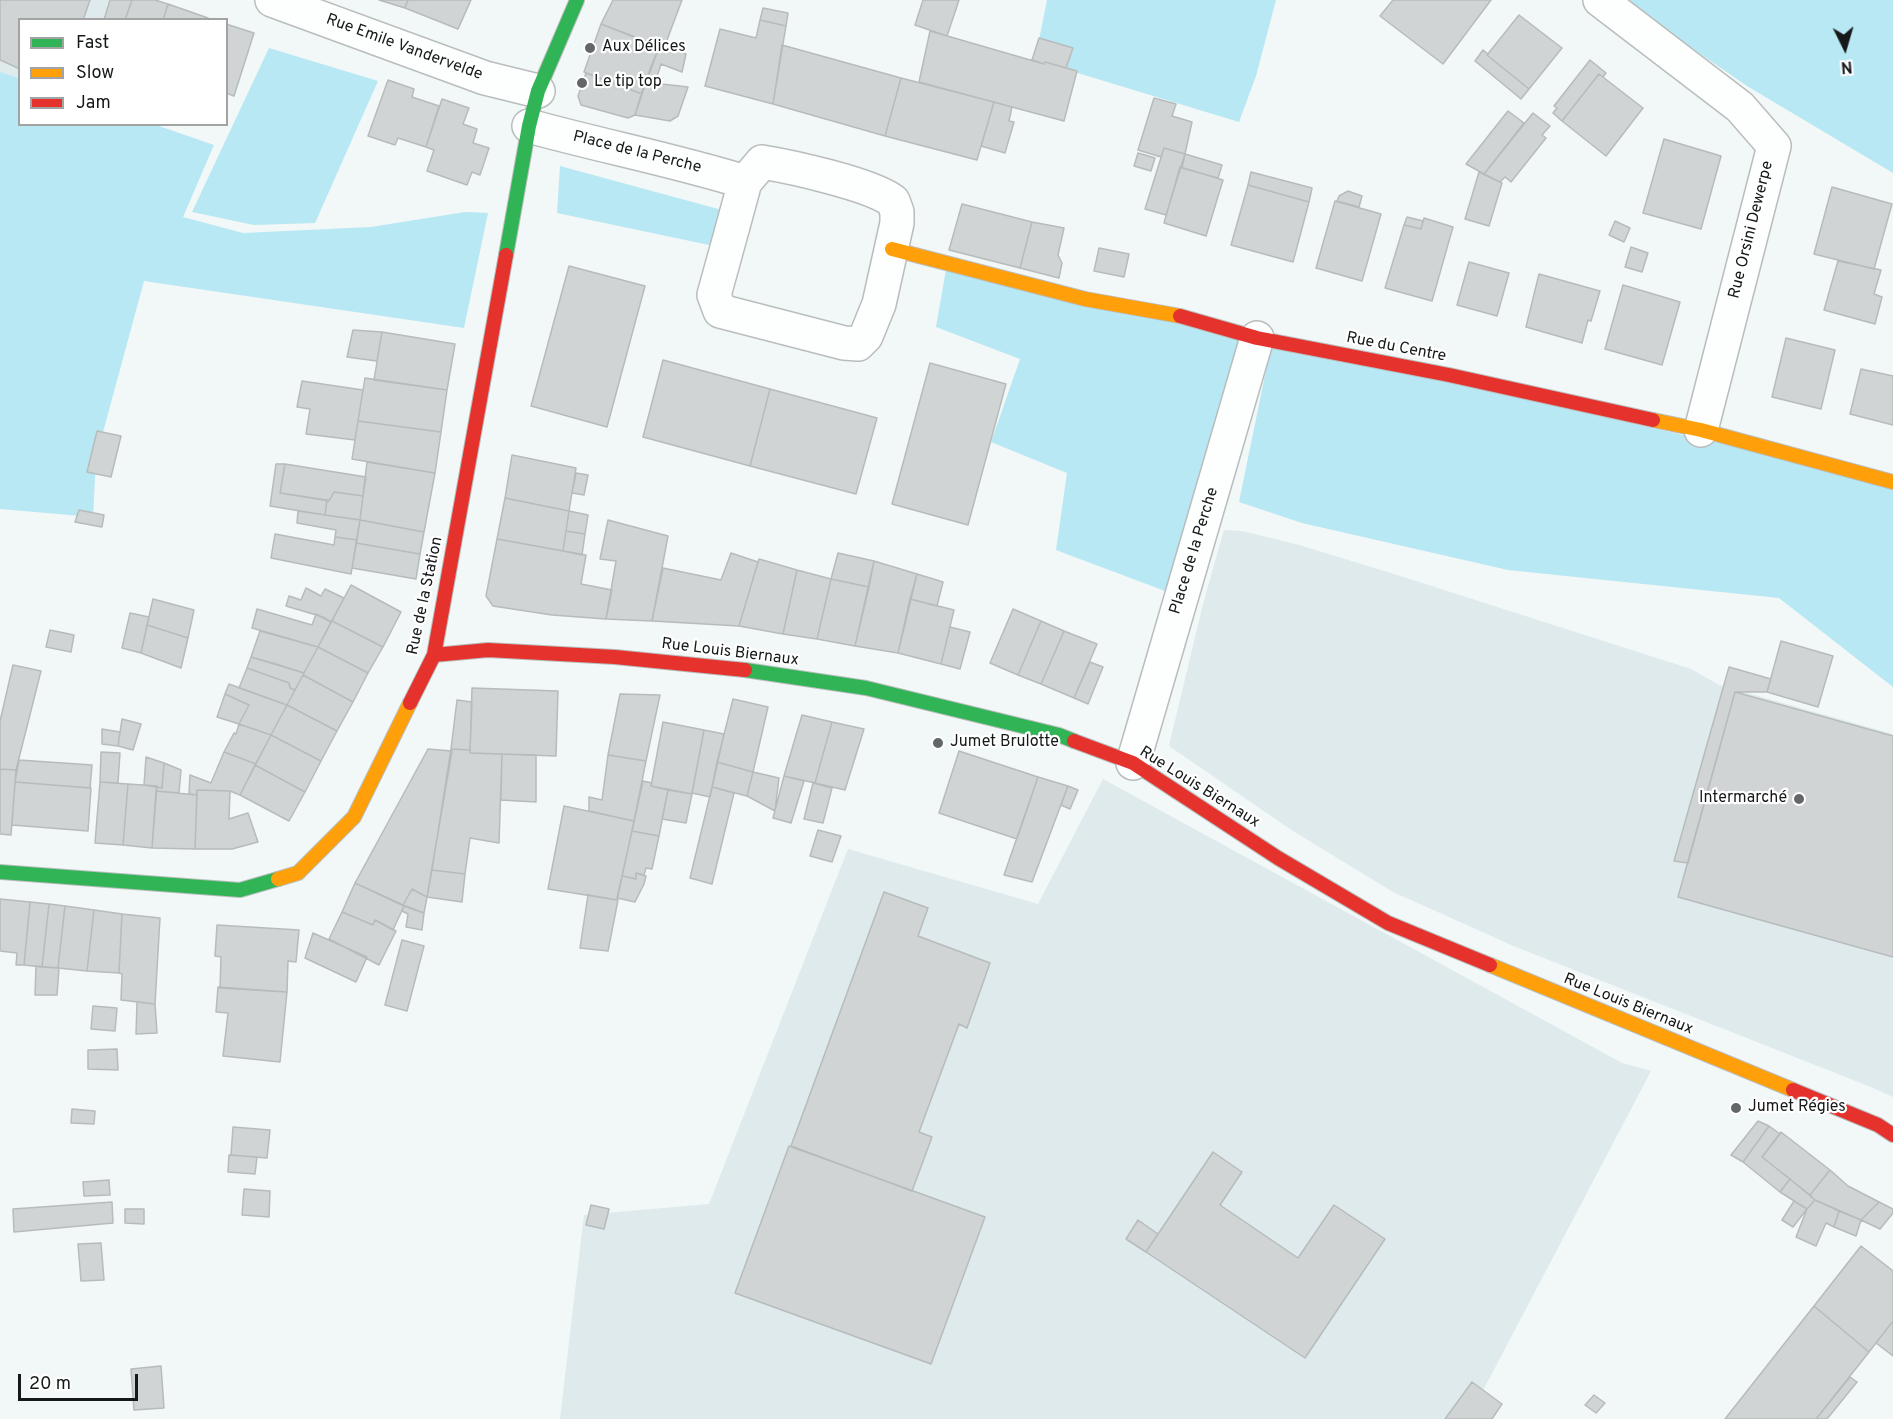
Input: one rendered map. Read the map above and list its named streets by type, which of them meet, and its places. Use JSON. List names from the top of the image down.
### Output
{
  "streets": {
    "street": [
      "Rue Emile Vandervelde",
      "Place de la Perche",
      "Rue Orsini Dewerpe",
      "Rue du Centre",
      "Rue de la Station",
      "Rue Louis Biernaux"
    ]
  },
  "crossings": [
    ["Rue Emile Vandervelde", "Rue de la Station"],
    ["Place de la Perche", "Rue du Centre"],
    ["Place de la Perche", "Rue de la Station"],
    ["Place de la Perche", "Rue Louis Biernaux"],
    ["Rue Orsini Dewerpe", "Rue du Centre"],
    ["Rue de la Station", "Rue Louis Biernaux"]
  ],
  "places": [
    "Aux Délices",
    "Le tip top",
    "Jumet Brulotte",
    "Intermarché",
    "Jumet Régies"
  ],
  "legend": ["Fast", "Slow", "Jam"],
  "scale_bar": "20 m",
  "north": "bottom"
}
